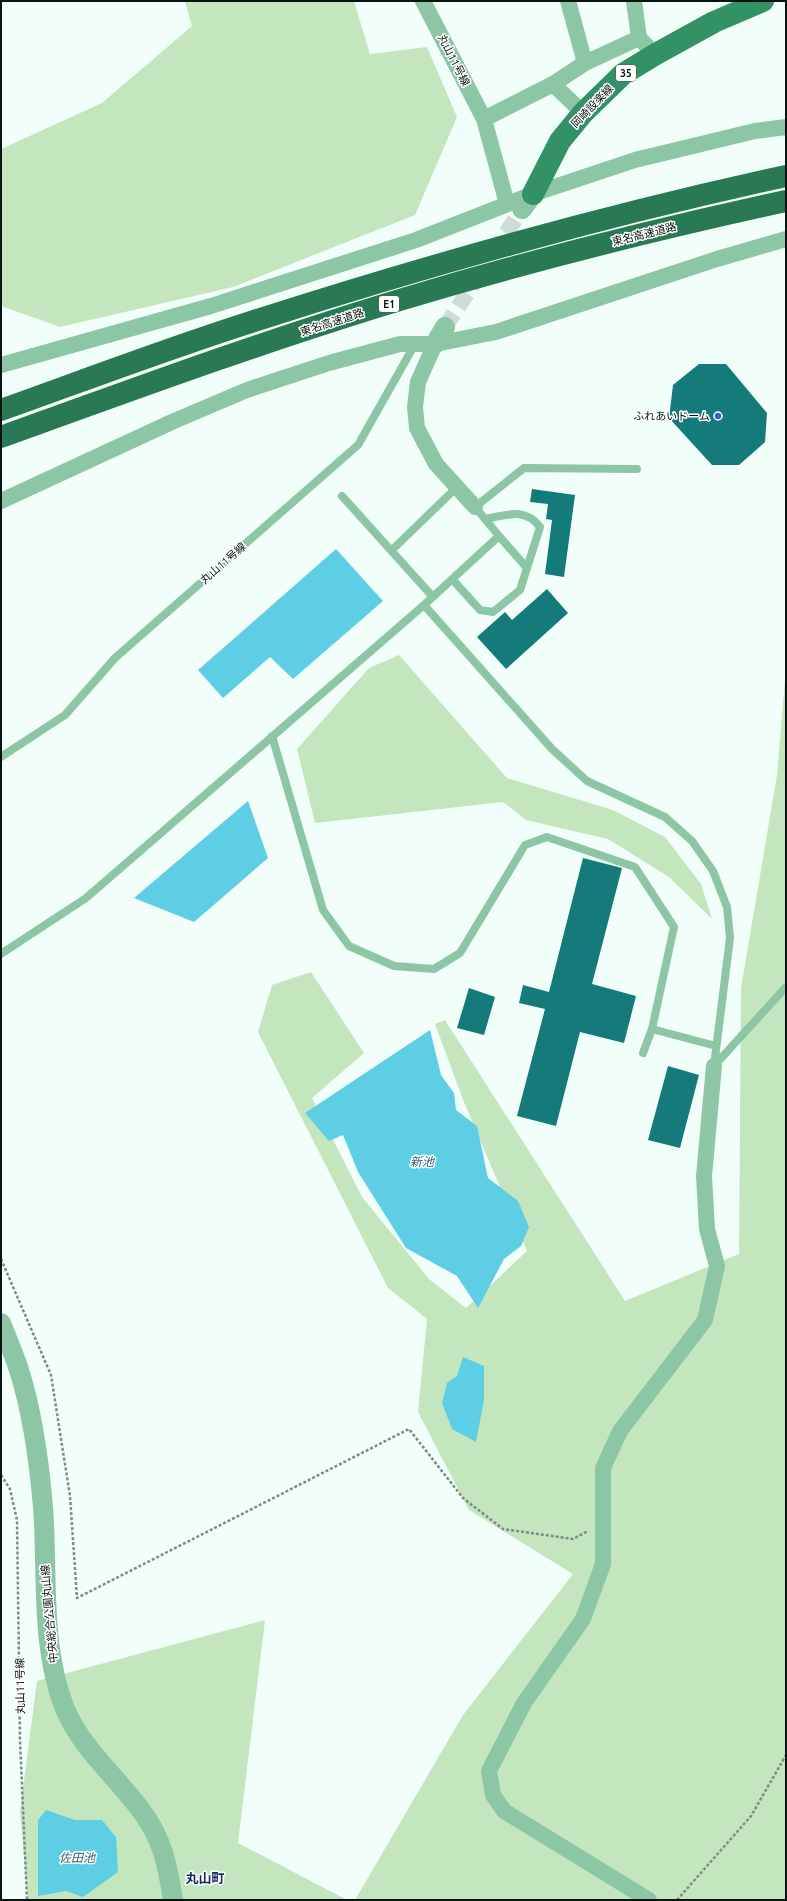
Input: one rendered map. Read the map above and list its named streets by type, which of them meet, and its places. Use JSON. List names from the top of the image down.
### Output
{
  "streets": {
    "highway": ["東名高速道路", "E1"],
    "main road": ["35", "岡崎設楽線"],
    "street": ["丸山11号線", "中央総合公園丸山線"]
  },
  "crossings": [
    ["丸山11号線", "岡崎設楽線"]
  ],
  "districts": ["丸山町"],
  "water": ["新池", "佐田池"],
  "places": ["ふれあいドーム"]
}
